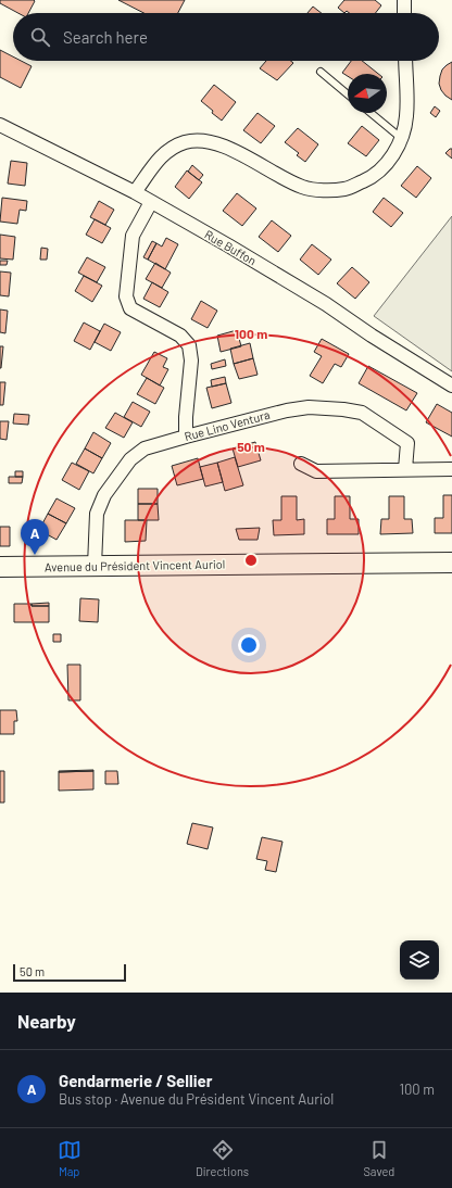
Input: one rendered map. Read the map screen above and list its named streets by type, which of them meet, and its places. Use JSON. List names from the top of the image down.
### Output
{
  "streets": {
    "main road": ["Avenue du Président Vincent Auriol"],
    "street": ["Rue Buffon", "Rue Lino Ventura"]
  },
  "crossings": [
    ["Rue Lino Ventura", "Avenue du Président Vincent Auriol"]
  ],
  "scale_bar": "50 m",
  "north": "left",
  "page": {
    "search": "Search here",
    "pins": "A",
    "scale": "50 m",
    "heading": "Nearby",
    "list": [
      {
        "mark": "A",
        "name": "Gendarmerie / Sellier",
        "note": "Bus stop · Avenue du Président Vincent Auriol",
        "value": "100 m"
      }
    ],
    "nav": ["Map", "Directions", "Saved"]
  },
  "rings": ["100 m", "50 m"]
}
